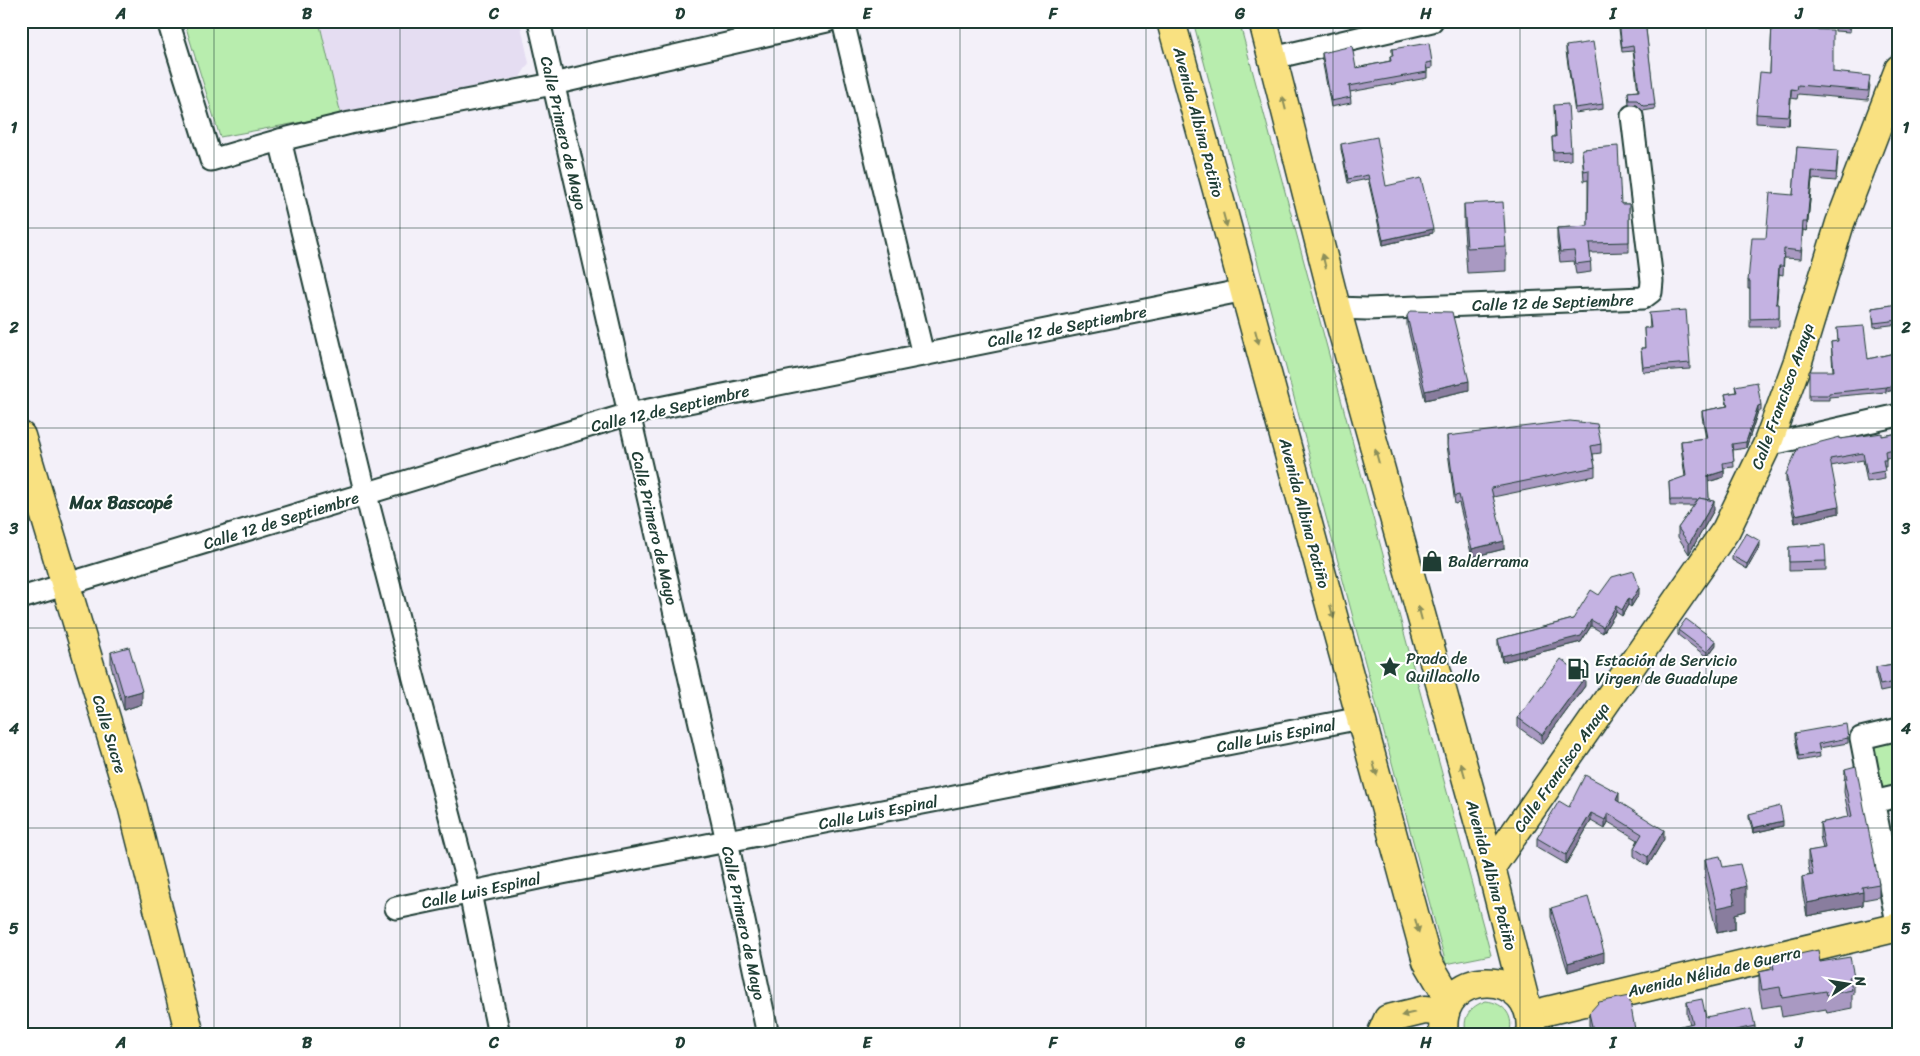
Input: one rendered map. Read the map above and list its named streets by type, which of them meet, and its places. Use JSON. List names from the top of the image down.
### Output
{
  "streets": {
    "main road": [
      "Avenida Albina Patiño",
      "Calle Francisco Anaya",
      "Calle Sucre",
      "Avenida Nélida de Guerra"
    ],
    "street": ["Calle Primero de Mayo", "Calle 12 de Septiembre", "Calle Luis Espinal"]
  },
  "crossings": [
    ["Avenida Albina Patiño", "Calle 12 de Septiembre"],
    ["Avenida Albina Patiño", "Calle Francisco Anaya"],
    ["Avenida Albina Patiño", "Calle Luis Espinal"],
    ["Avenida Albina Patiño", "Avenida Nélida de Guerra"],
    ["Calle Primero de Mayo", "Calle 12 de Septiembre"],
    ["Calle Primero de Mayo", "Calle Luis Espinal"],
    ["Calle 12 de Septiembre", "Calle Sucre"]
  ],
  "districts": ["Max Bascopé"],
  "places": {
    "shop": ["Balderrama"],
    "place": ["Prado de Quillacollo"],
    "fuel station": ["Estación de Servicio Virgen de Guadalupe"]
  },
  "north": "right",
  "grid": {
    "columns": [
      "A",
      "B",
      "C",
      "D",
      "E",
      "F",
      "G",
      "H",
      "I",
      "J"
    ],
    "rows": [
      "1",
      "2",
      "3",
      "4",
      "5"
    ]
  }
}
